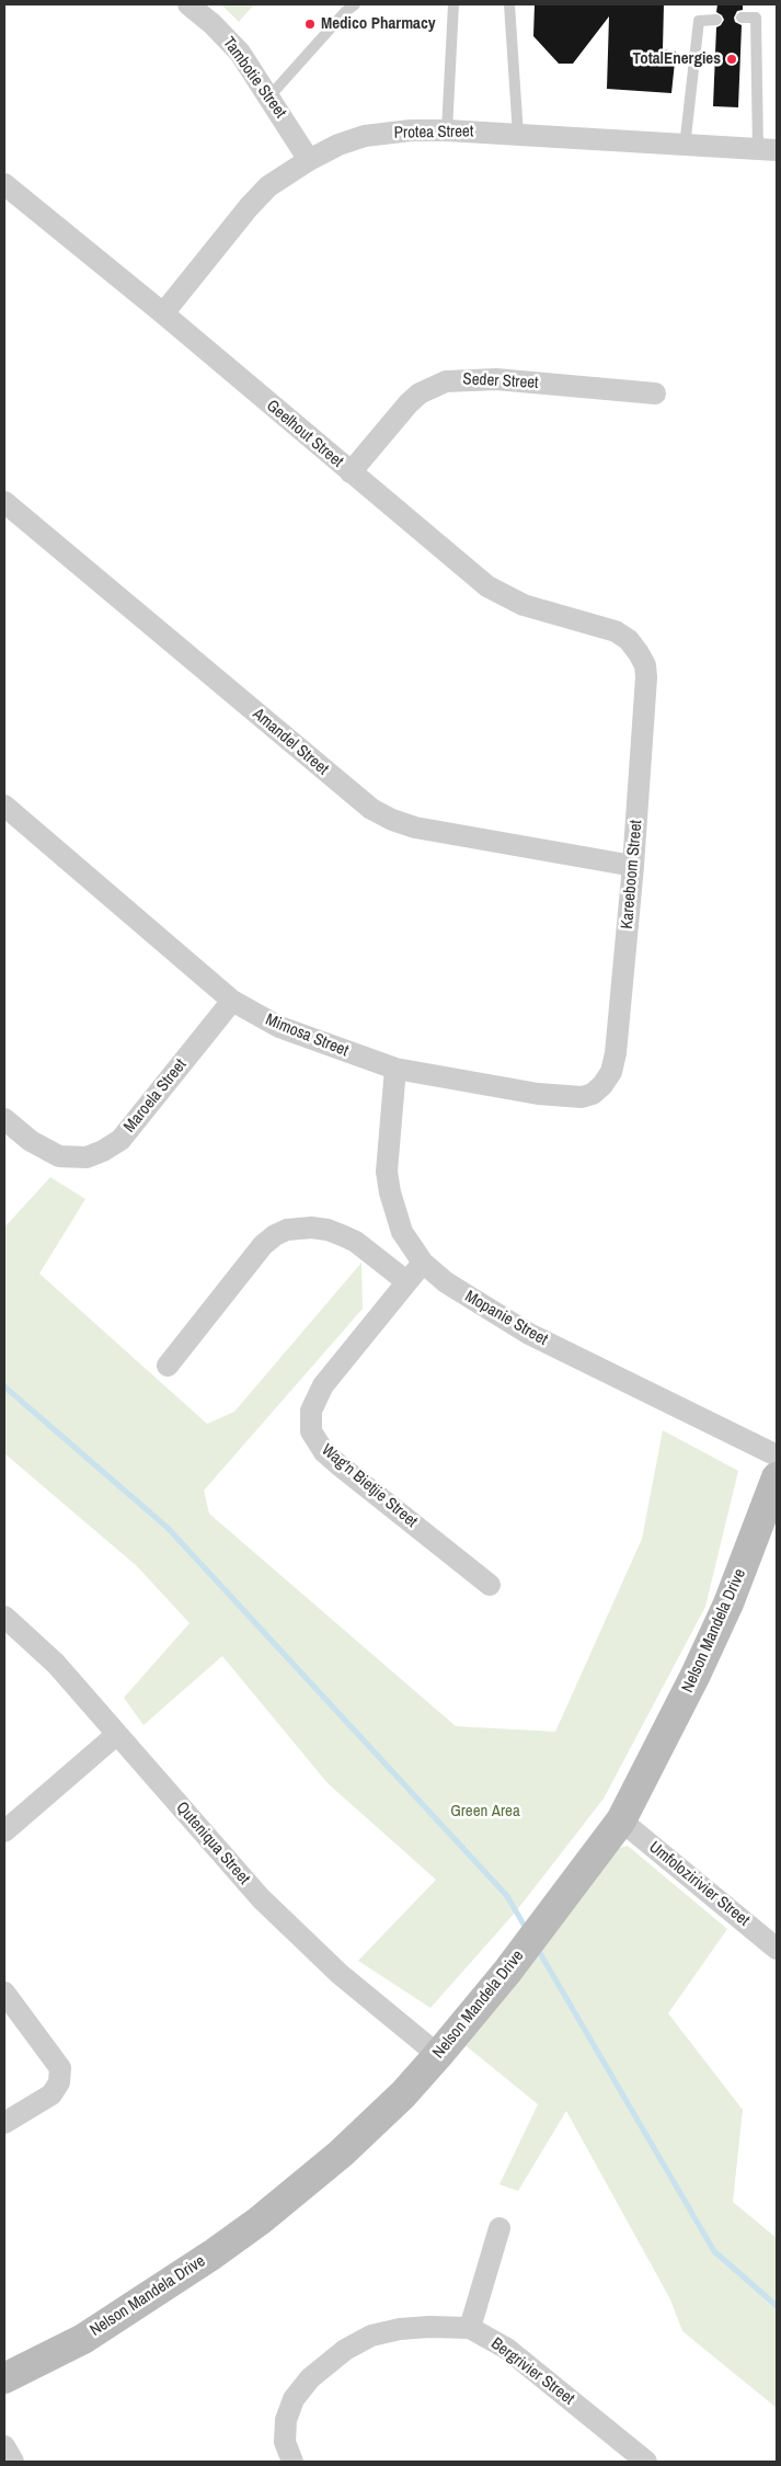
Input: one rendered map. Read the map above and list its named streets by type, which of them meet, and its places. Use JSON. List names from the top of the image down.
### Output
{
  "streets": {
    "street": [
      "Tambotie Street",
      "Protea Street",
      "Seder Street",
      "Geelhout Street",
      "Amandel Street",
      "Kareeboom Street",
      "Mimosa Street",
      "Maroela Street",
      "Mopanie Street",
      "Wag'n Bietjie Street",
      "Nelson Mandela Drive",
      "Quteniqua Street",
      "Umfolozirivier Street",
      "Bergrivier Street"
    ]
  },
  "crossings": [
    ["Tambotie Street", "Protea Street"],
    ["Protea Street", "Geelhout Street"],
    ["Seder Street", "Geelhout Street"],
    ["Geelhout Street", "Kareeboom Street"],
    ["Amandel Street", "Kareeboom Street"],
    ["Kareeboom Street", "Mimosa Street"],
    ["Mimosa Street", "Maroela Street"],
    ["Mimosa Street", "Mopanie Street"],
    ["Mopanie Street", "Wag'n Bietjie Street"],
    ["Nelson Mandela Drive", "Quteniqua Street"],
    ["Nelson Mandela Drive", "Umfolozirivier Street"]
  ],
  "parks": ["Green Area"],
  "places": ["Medico Pharmacy", "TotalEnergies"]
}
